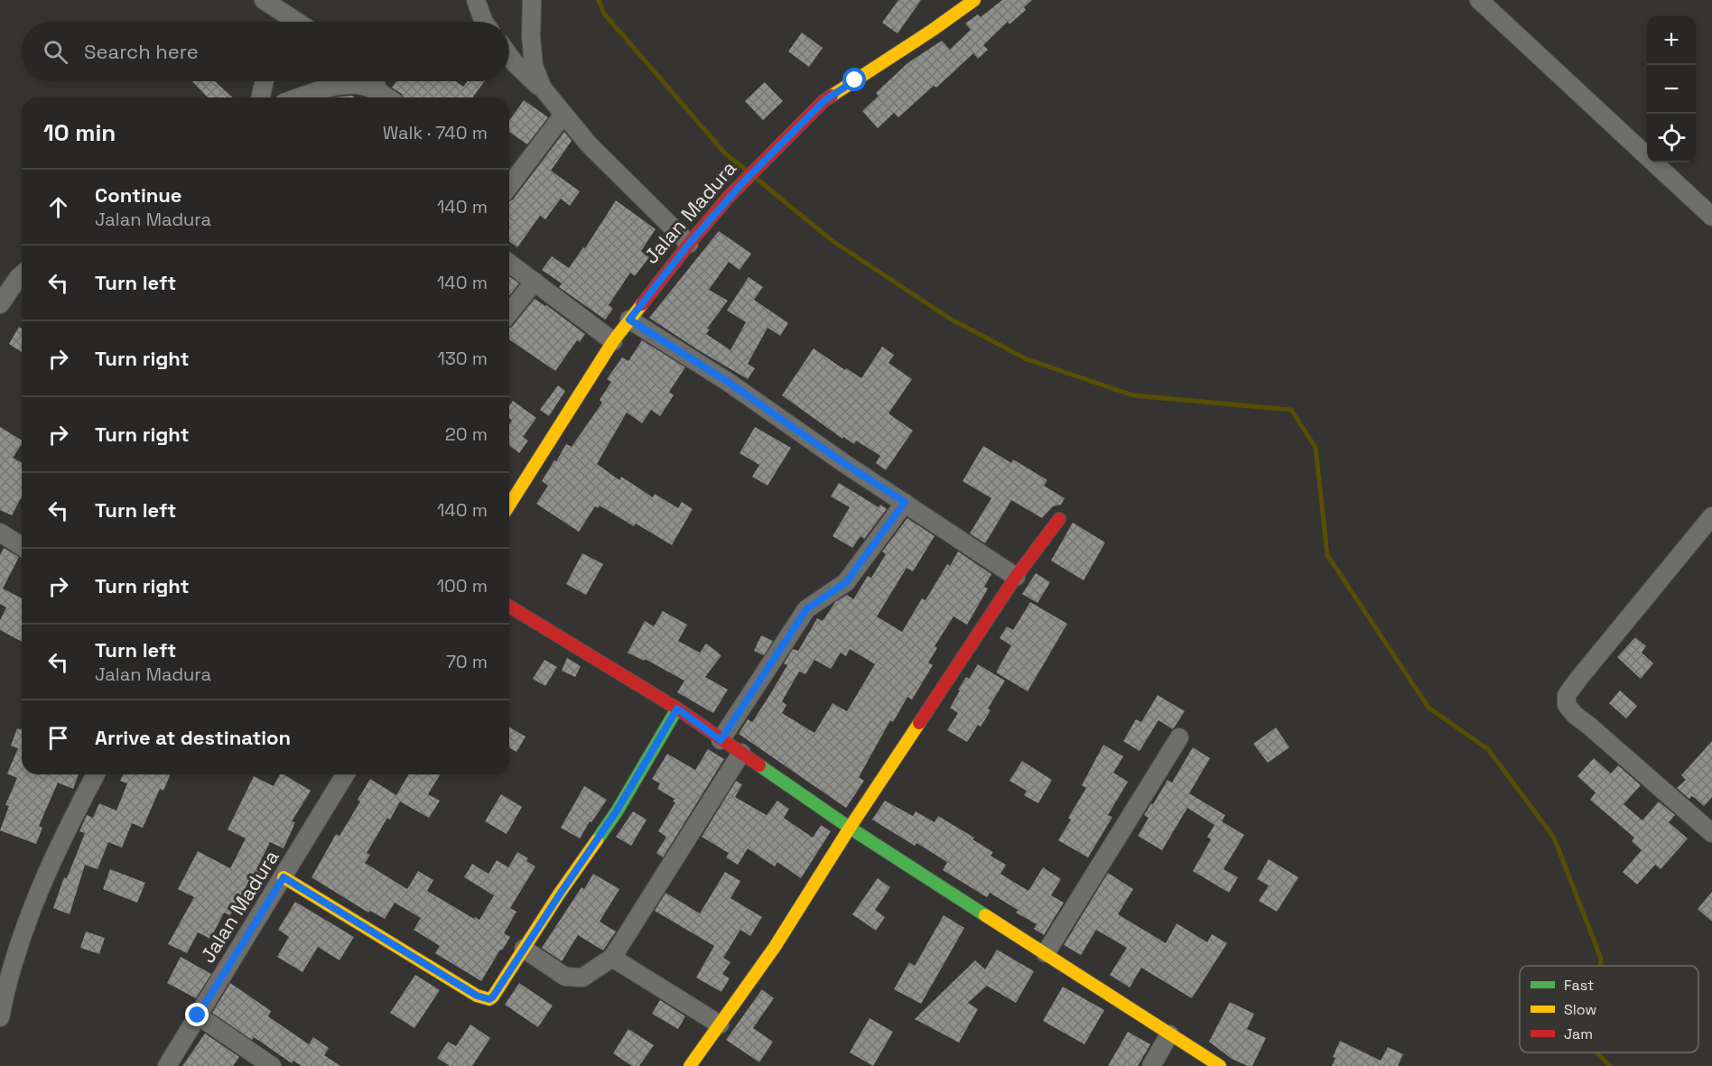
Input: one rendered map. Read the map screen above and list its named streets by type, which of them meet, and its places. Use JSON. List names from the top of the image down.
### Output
{
  "streets": {
    "street": ["Jalan Madura"]
  },
  "legend": ["Fast", "Slow", "Jam"],
  "page": {
    "map_buttons": ["+", "−"],
    "search": "Search here",
    "heading": ["10 min", "Walk · 740 m"],
    "list": [
      ["Continue", "Jalan Madura", "140 m"],
      ["Turn left", "140 m"],
      ["Turn right", "130 m"],
      ["Turn right", "20 m"],
      ["Turn left", "140 m"],
      ["Turn right", "100 m"],
      ["Turn left", "Jalan Madura", "70 m"],
      "Arrive at destination"
    ]
  }
}
